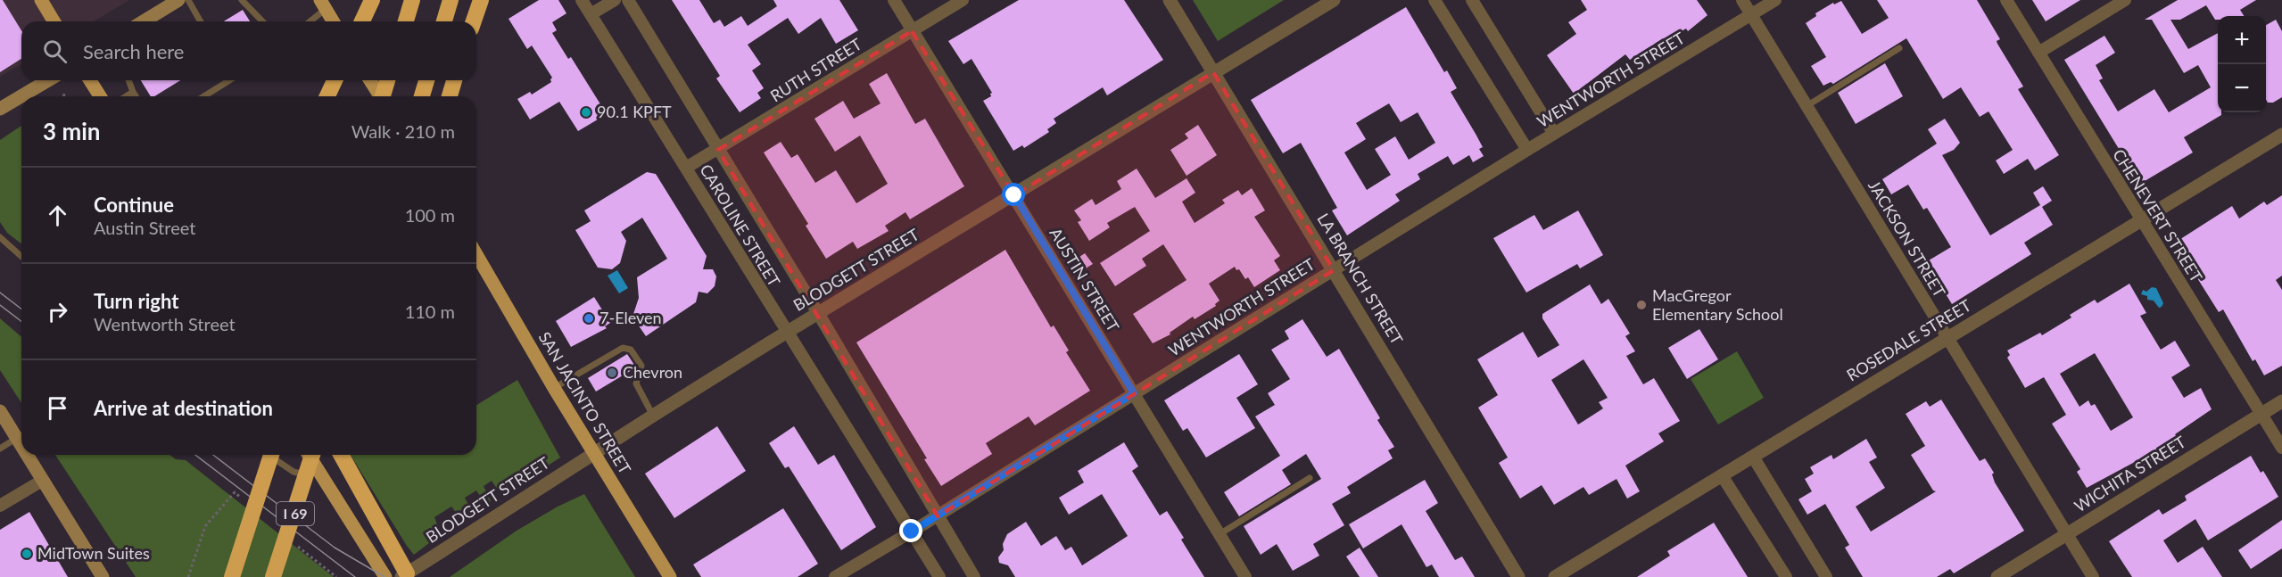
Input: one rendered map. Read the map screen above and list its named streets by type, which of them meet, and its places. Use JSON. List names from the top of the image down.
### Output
{
  "streets": {
    "highway": ["I 69"],
    "main road": ["SAN JACINTO STREET"],
    "street": [
      "RUTH STREET",
      "WENTWORTH STREET",
      "CHENEVERT STREET",
      "CAROLINE STREET",
      "JACKSON STREET",
      "BLODGETT STREET",
      "LA BRANCH STREET",
      "AUSTIN STREET",
      "ROSEDALE STREET",
      "WICHITA STREET"
    ]
  },
  "crossings": [
    ["RUTH STREET", "CAROLINE STREET"],
    ["RUTH STREET", "AUSTIN STREET"],
    ["WENTWORTH STREET", "CAROLINE STREET"],
    ["WENTWORTH STREET", "JACKSON STREET"],
    ["WENTWORTH STREET", "LA BRANCH STREET"],
    ["WENTWORTH STREET", "AUSTIN STREET"],
    ["CHENEVERT STREET", "ROSEDALE STREET"],
    ["CHENEVERT STREET", "WICHITA STREET"],
    ["CAROLINE STREET", "BLODGETT STREET"],
    ["JACKSON STREET", "ROSEDALE STREET"],
    ["JACKSON STREET", "WICHITA STREET"],
    ["BLODGETT STREET", "LA BRANCH STREET"],
    ["BLODGETT STREET", "AUSTIN STREET"],
    ["BLODGETT STREET", "SAN JACINTO STREET"]
  ],
  "places": [
    "90.1 KPFT",
    "MacGregor Elementary School",
    "7-Eleven",
    "Chevron",
    "MidTown Suites"
  ],
  "page": {
    "map_buttons": ["+", "−"],
    "search": "Search here",
    "heading": ["3 min", "Walk · 210 m"],
    "list": [
      ["Continue", "Austin Street", "100 m"],
      ["Turn right", "Wentworth Street", "110 m"],
      "Arrive at destination"
    ]
  }
}
